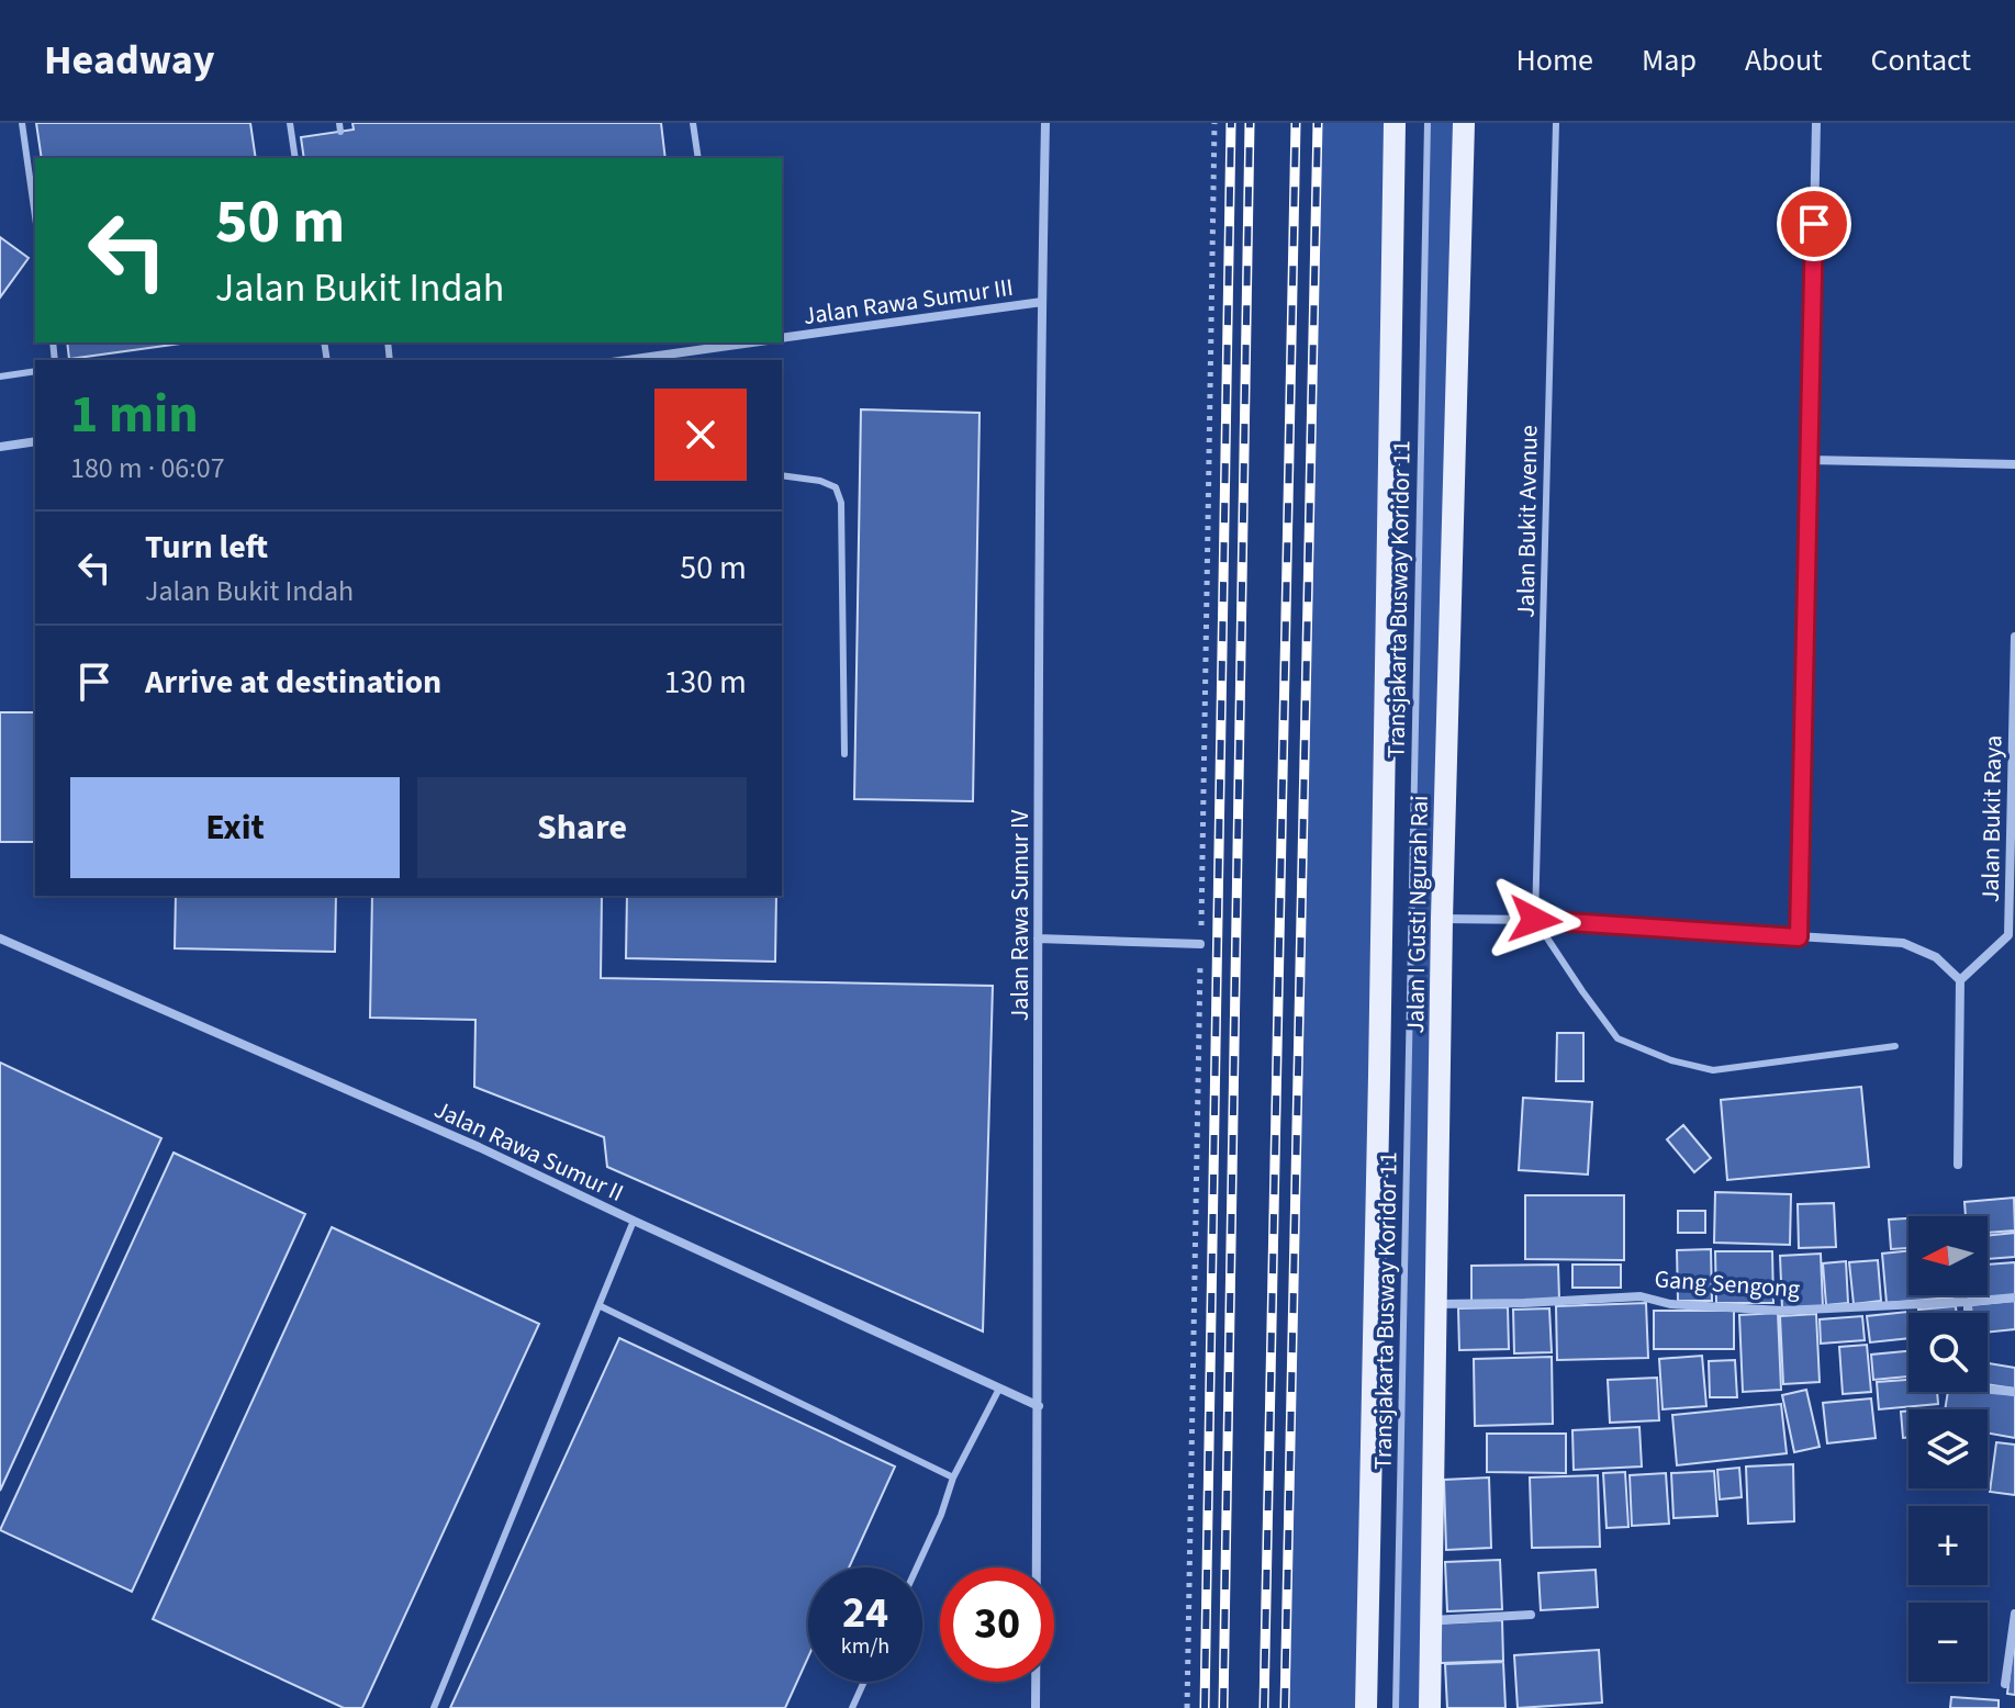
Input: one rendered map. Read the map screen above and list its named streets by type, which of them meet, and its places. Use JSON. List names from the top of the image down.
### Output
{
  "streets": {
    "main road": ["Jalan I Gusti Ngurah Rai"],
    "street": [
      "Jalan Rawa Sumur III",
      "Jalan Bukit Raya",
      "Jalan Rawa Sumur IV",
      "Jalan Rawa Sumur II",
      "Gang Sengong"
    ],
    "lane": ["Jalan Bukit Avenue", "Transjakarta Busway Koridor 11"]
  },
  "crossings": [
    ["Jalan Rawa Sumur III", "Jalan Rawa Sumur IV"],
    ["Jalan I Gusti Ngurah Rai", "Gang Sengong"],
    ["Jalan Rawa Sumur IV", "Jalan Rawa Sumur II"]
  ],
  "north": "left",
  "page": {
    "header": "Headway",
    "nav": [
      "Home",
      "Map",
      "About",
      "Contact"
    ],
    "turn": ["50 m", "Jalan Bukit Indah"],
    "heading": ["1 min", "180 m · 06:07"],
    "list": [
      {
        "name": "Turn left",
        "note": "Jalan Bukit Indah",
        "value": "50 m"
      },
      {
        "name": "Arrive at destination",
        "value": "130 m"
      }
    ],
    "buttons": ["Exit", "Share"],
    "map_buttons": ["+", "−"],
    "speed": "24 km/h",
    "limit": "30"
  }
}
